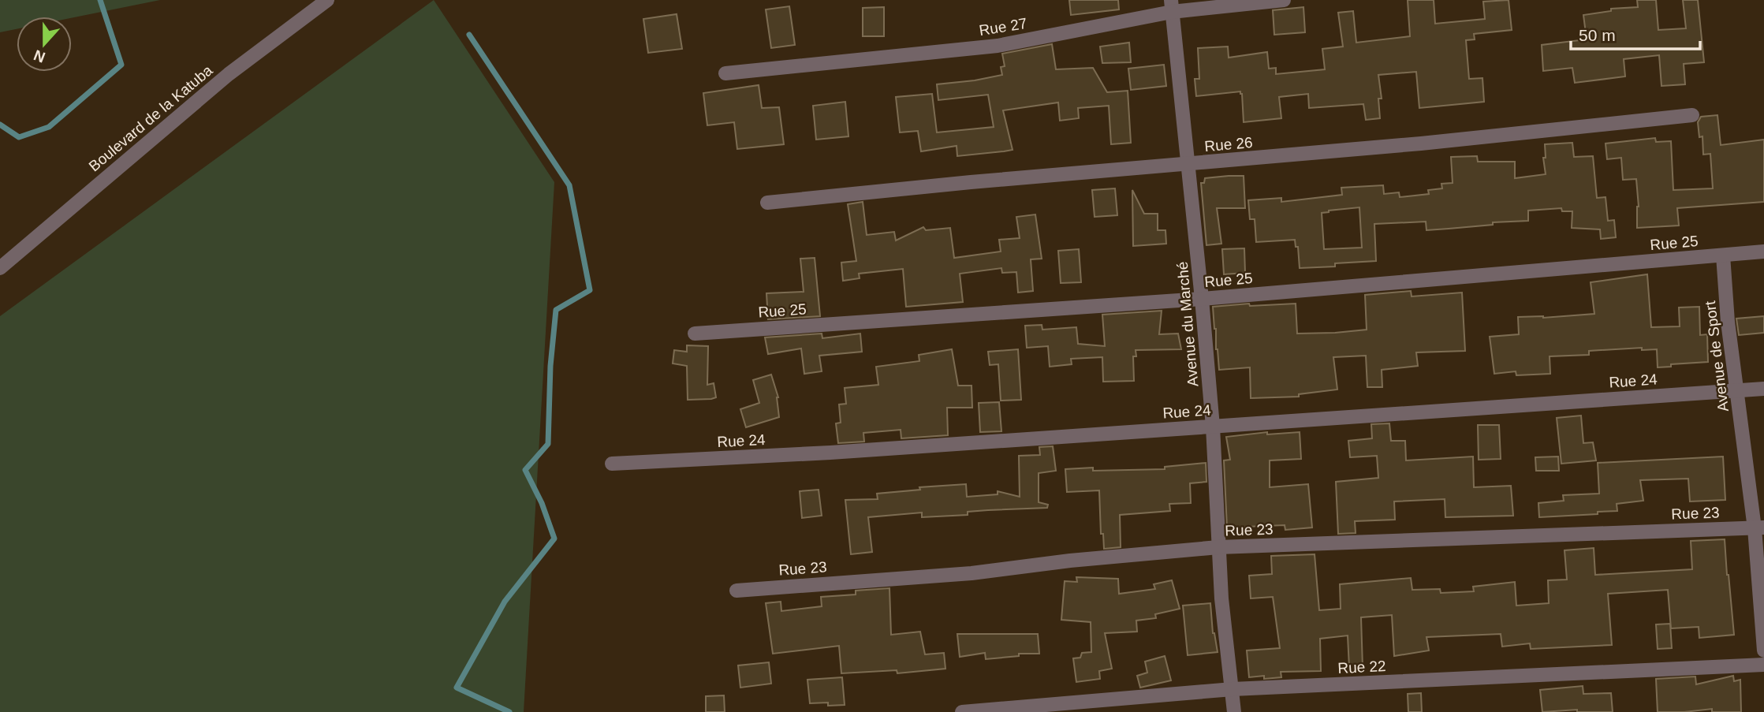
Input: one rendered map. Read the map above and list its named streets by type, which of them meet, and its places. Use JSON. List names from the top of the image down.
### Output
{
  "streets": {
    "street": [
      "Rue 27",
      "Boulevard de la Katuba",
      "Rue 26",
      "Rue 25",
      "Avenue du Marché",
      "Avenue de Sport",
      "Rue 24",
      "Rue 23",
      "Rue 22"
    ]
  },
  "crossings": [
    ["Rue 27", "Avenue du Marché"],
    ["Rue 26", "Avenue du Marché"],
    ["Rue 25", "Avenue du Marché"],
    ["Rue 25", "Avenue de Sport"],
    ["Avenue du Marché", "Rue 24"],
    ["Avenue du Marché", "Rue 23"],
    ["Avenue du Marché", "Rue 22"],
    ["Avenue de Sport", "Rue 24"],
    ["Avenue de Sport", "Rue 23"]
  ],
  "scale_bar": "50 m",
  "north": "bottom"
}
